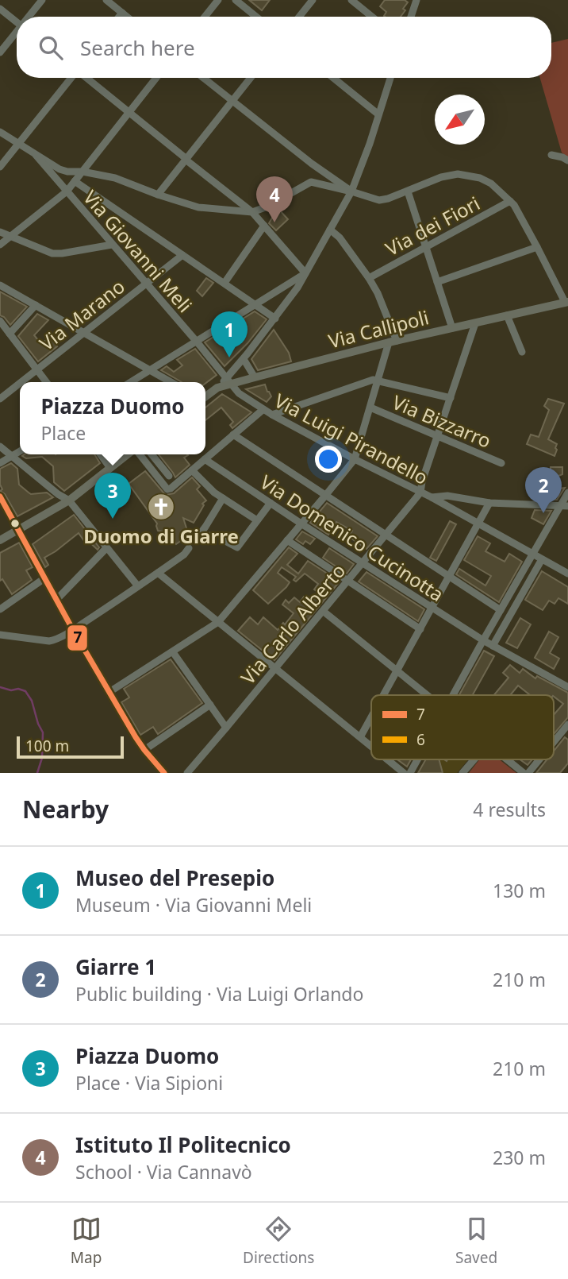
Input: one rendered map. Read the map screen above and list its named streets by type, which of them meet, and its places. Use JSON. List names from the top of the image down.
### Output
{
  "streets": {
    "main road": ["Via Callipoli"],
    "street": [
      "Via dei Fiori",
      "Via Giovanni Meli",
      "Via Marano",
      "Via Bizzarro",
      "Via Luigi Pirandello",
      "Via Domenico Cucinotta",
      "Via Carlo Alberto"
    ]
  },
  "crossings": [
    ["Via Giovanni Meli", "Via Marano"],
    ["Via Giovanni Meli", "Via Callipoli"],
    ["Via Giovanni Meli", "Via Luigi Pirandello"],
    ["Via Callipoli", "Via Luigi Pirandello"],
    ["Via Luigi Pirandello", "Via Carlo Alberto"],
    ["Via Domenico Cucinotta", "Via Carlo Alberto"]
  ],
  "places": {
    "church": ["Duomo di Giarre"]
  },
  "lines": ["transit line 7"],
  "legend": ["7", "6"],
  "scale_bar": "100 m",
  "north": "bottom left",
  "page": {
    "search": "Search here",
    "pins": [
      "4",
      "1",
      "2",
      "3"
    ],
    "popup": ["Piazza Duomo", "Place"],
    "scale": "100 m",
    "heading": ["Nearby", "4 results"],
    "list": [
      {
        "mark": "1",
        "name": "Museo del Presepio",
        "note": "Museum · Via Giovanni Meli",
        "value": "130 m"
      },
      {
        "mark": "2",
        "name": "Giarre 1",
        "note": "Public building · Via Luigi Orlando",
        "value": "210 m"
      },
      {
        "mark": "3",
        "name": "Piazza Duomo",
        "note": "Place · Via Sipioni",
        "value": "210 m"
      },
      {
        "mark": "4",
        "name": "Istituto Il Politecnico",
        "note": "School · Via Cannavò",
        "value": "230 m"
      }
    ],
    "nav": ["Map", "Directions", "Saved"]
  }
}
